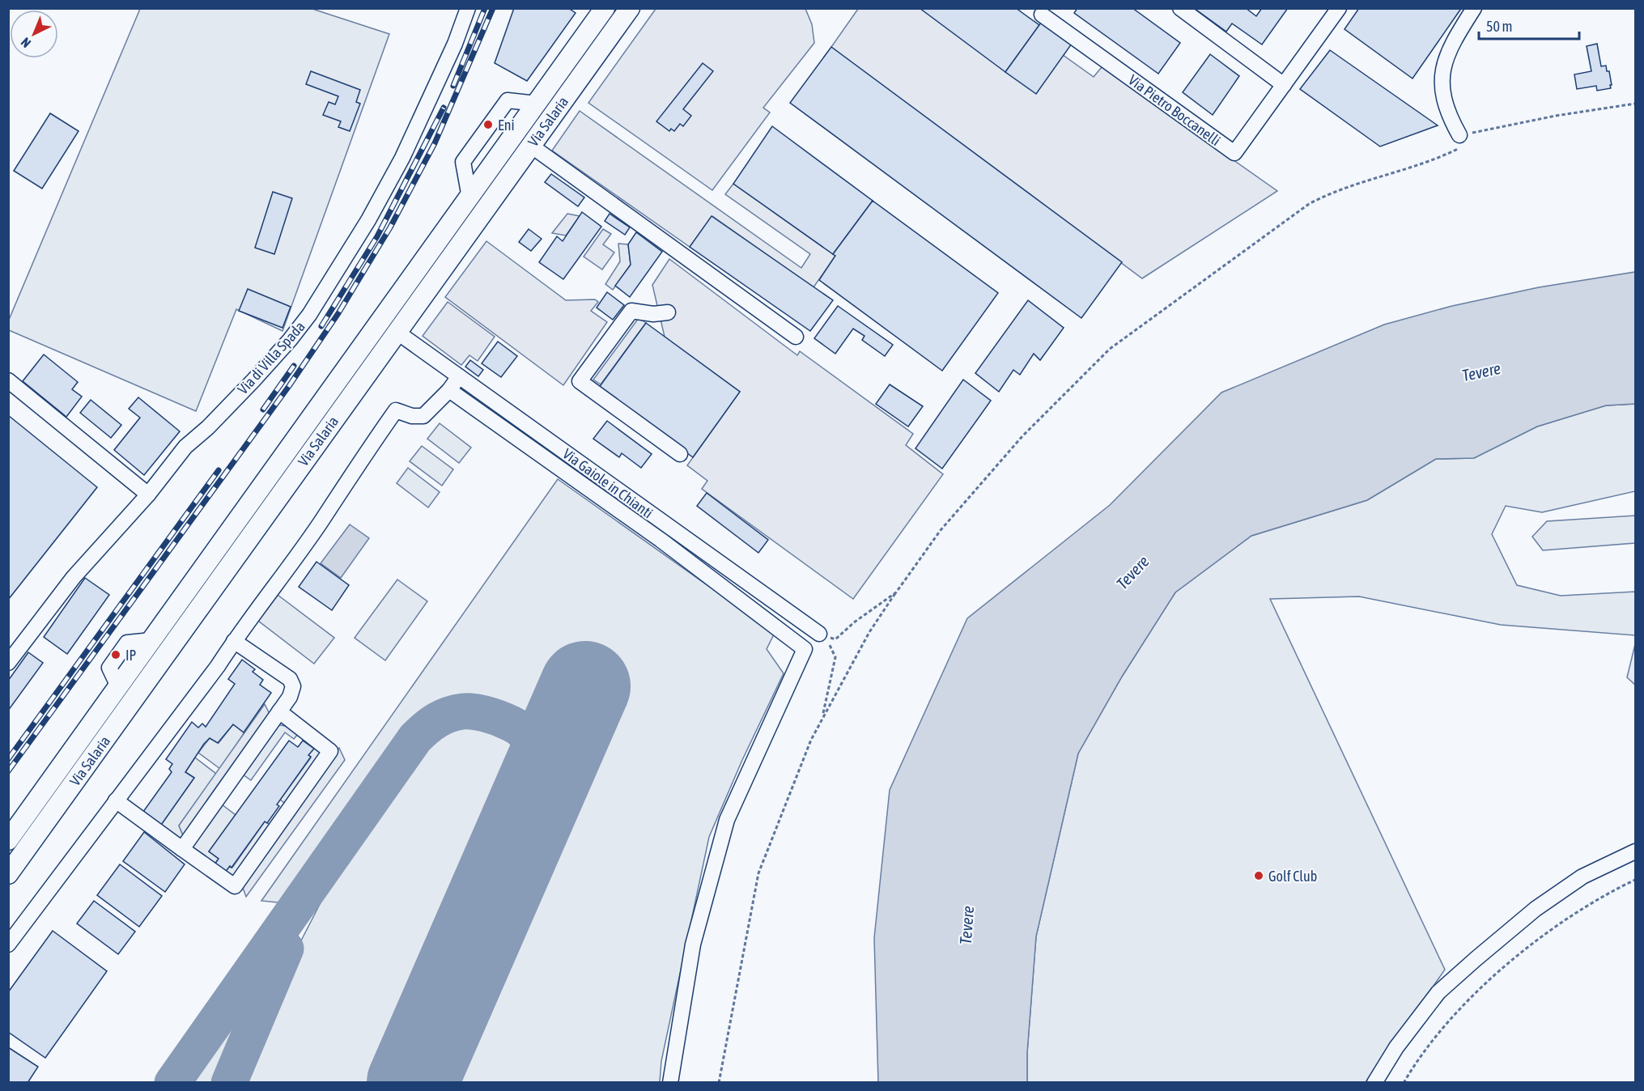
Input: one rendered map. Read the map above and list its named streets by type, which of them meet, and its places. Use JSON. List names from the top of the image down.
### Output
{
  "streets": {
    "main road": ["Via Salaria"],
    "street": ["Via Pietro Boccanelli", "Via di Villa Spada", "Via Gaiole in Chianti"]
  },
  "crossings": [
    ["Via Salaria", "Via Gaiole in Chianti"]
  ],
  "water": ["Tevere"],
  "places": ["Eni", "IP", "Golf Club"],
  "scale_bar": "50 m",
  "north": "bottom left"
}
